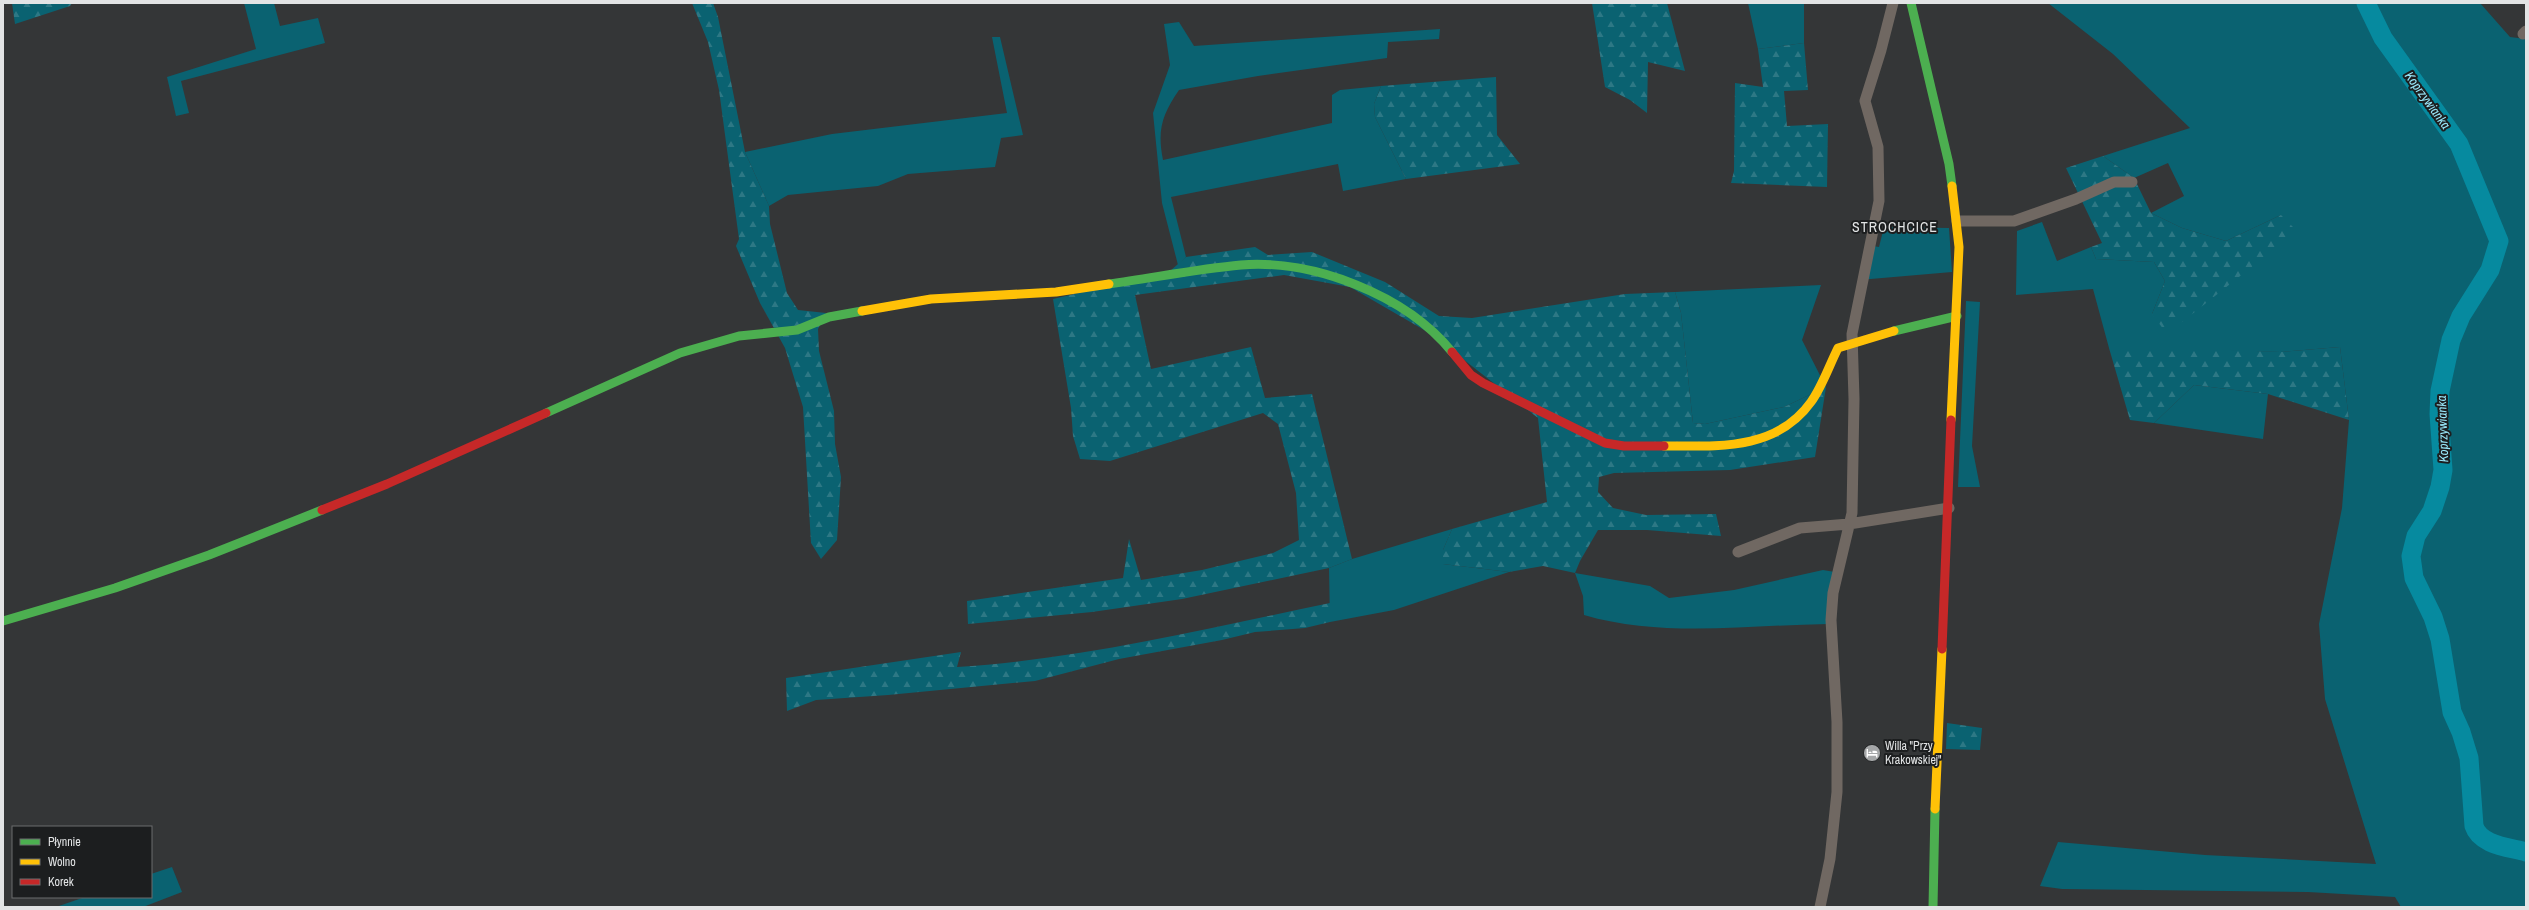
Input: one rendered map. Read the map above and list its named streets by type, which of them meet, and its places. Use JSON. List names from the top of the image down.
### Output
{
  "districts": ["STROCHCICE"],
  "water": ["Koprzywianka"],
  "places": {
    "hotel": ["Willa \"Przy Krakowskiej\""]
  },
  "legend": ["Płynnie", "Wolno", "Korek"]
}
